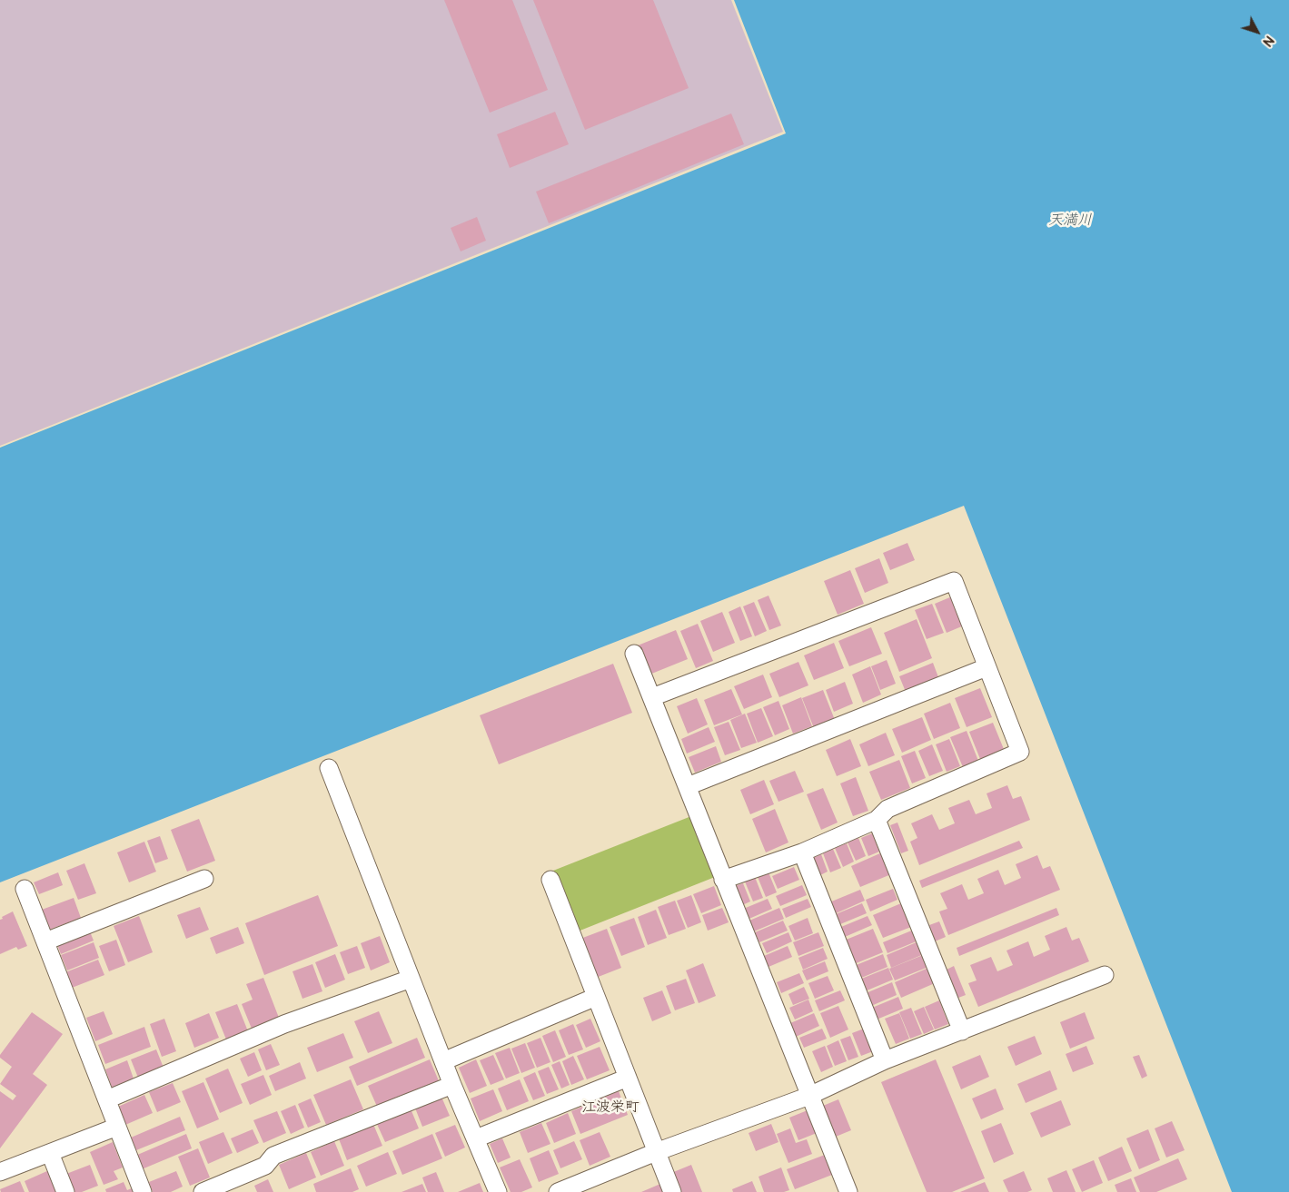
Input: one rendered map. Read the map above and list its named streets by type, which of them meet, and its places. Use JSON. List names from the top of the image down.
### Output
{
  "districts": ["江波栄町"],
  "water": ["天満川"],
  "north": "bottom right"
}
